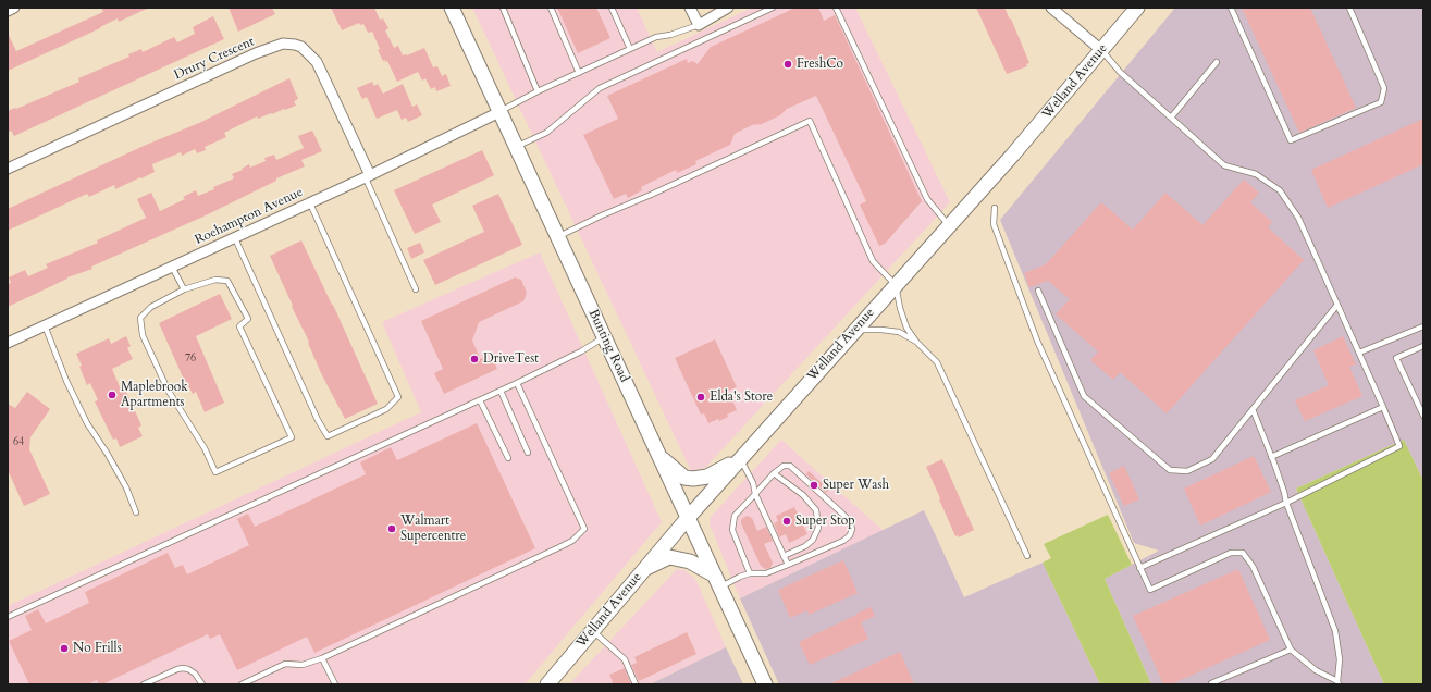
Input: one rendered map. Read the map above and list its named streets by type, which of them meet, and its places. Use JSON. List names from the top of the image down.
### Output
{
  "streets": {
    "main road": ["Welland Avenue", "Bunting Road"],
    "street": ["Drury Crescent", "Roehampton Avenue"]
  },
  "crossings": [
    ["Drury Crescent", "Roehampton Avenue"],
    ["Welland Avenue", "Bunting Road"],
    ["Roehampton Avenue", "Bunting Road"]
  ],
  "places": [
    "FreshCo",
    "DriveTest",
    "Maplebrook Apartments",
    "Elda's Store",
    "Super Wash",
    "Super Stop",
    "Walmart Supercentre",
    "No Frills"
  ],
  "house_numbers": ["76", "64"]
}
